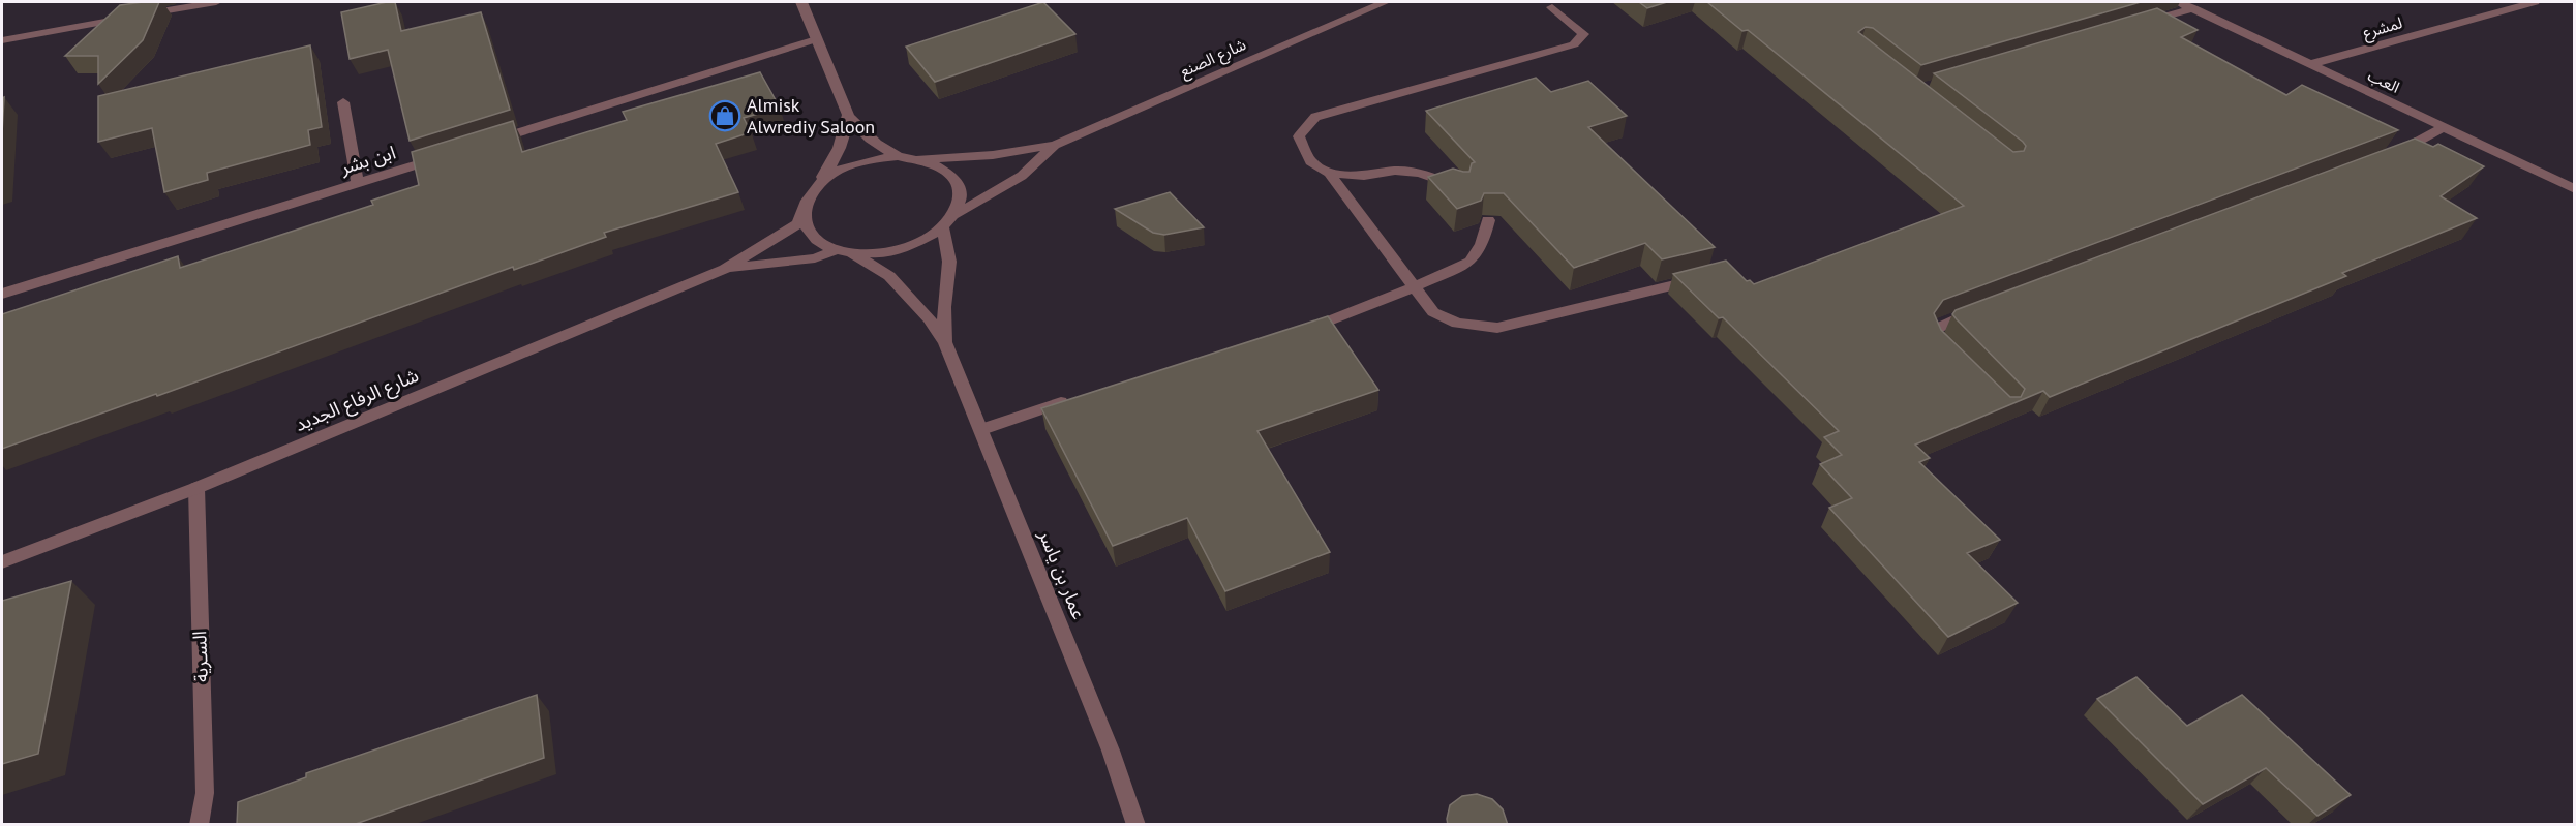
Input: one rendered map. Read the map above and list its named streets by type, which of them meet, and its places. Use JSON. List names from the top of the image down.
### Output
{
  "streets": {
    "street": [
      "لمشرع",
      "شارع الصنع",
      "العب",
      "ابن بشر",
      "شارع الرفاع الجديد",
      "عمار بن ياسر",
      "السـرية"
    ]
  },
  "crossings": [
    ["لمشرع", "العب"],
    ["شارع الصنع", "شارع الرفاع الجديد"],
    ["شارع الصنع", "عمار بن ياسر"],
    ["شارع الرفاع الجديد", "عمار بن ياسر"],
    ["شارع الرفاع الجديد", "السـرية"]
  ],
  "places": {
    "shop": ["Almisk Alwrediy Saloon"]
  }
}
